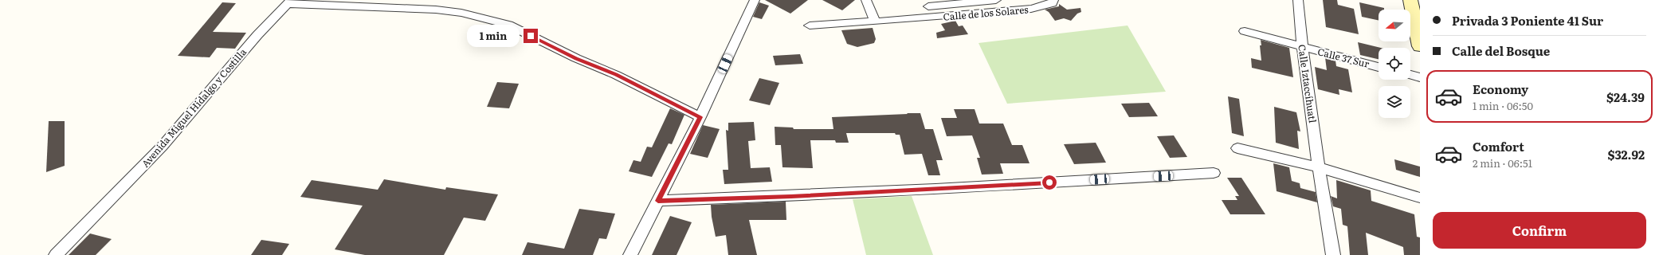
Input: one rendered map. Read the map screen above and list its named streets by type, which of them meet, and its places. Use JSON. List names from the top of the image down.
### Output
{
  "streets": {
    "street": [
      "Calle de los Solares",
      "Calle 37 Sur",
      "Calle Iztaccíhuatl",
      "Avenida Miguel Hidalgo y Costilla"
    ]
  },
  "crossings": [
    ["Calle 37 Sur", "Calle Iztaccíhuatl"]
  ],
  "north": "left",
  "page": {
    "banner": ["Privada 3 Poniente 41 Sur", "Calle del Bosque"],
    "bubble": "1 min",
    "list": [
      {
        "name": "Economy",
        "note": "1 min · 06:50",
        "value": "$24.39"
      },
      {
        "name": "Comfort",
        "note": "2 min · 06:51",
        "value": "$32.92"
      }
    ],
    "buttons": "Confirm"
  }
}
